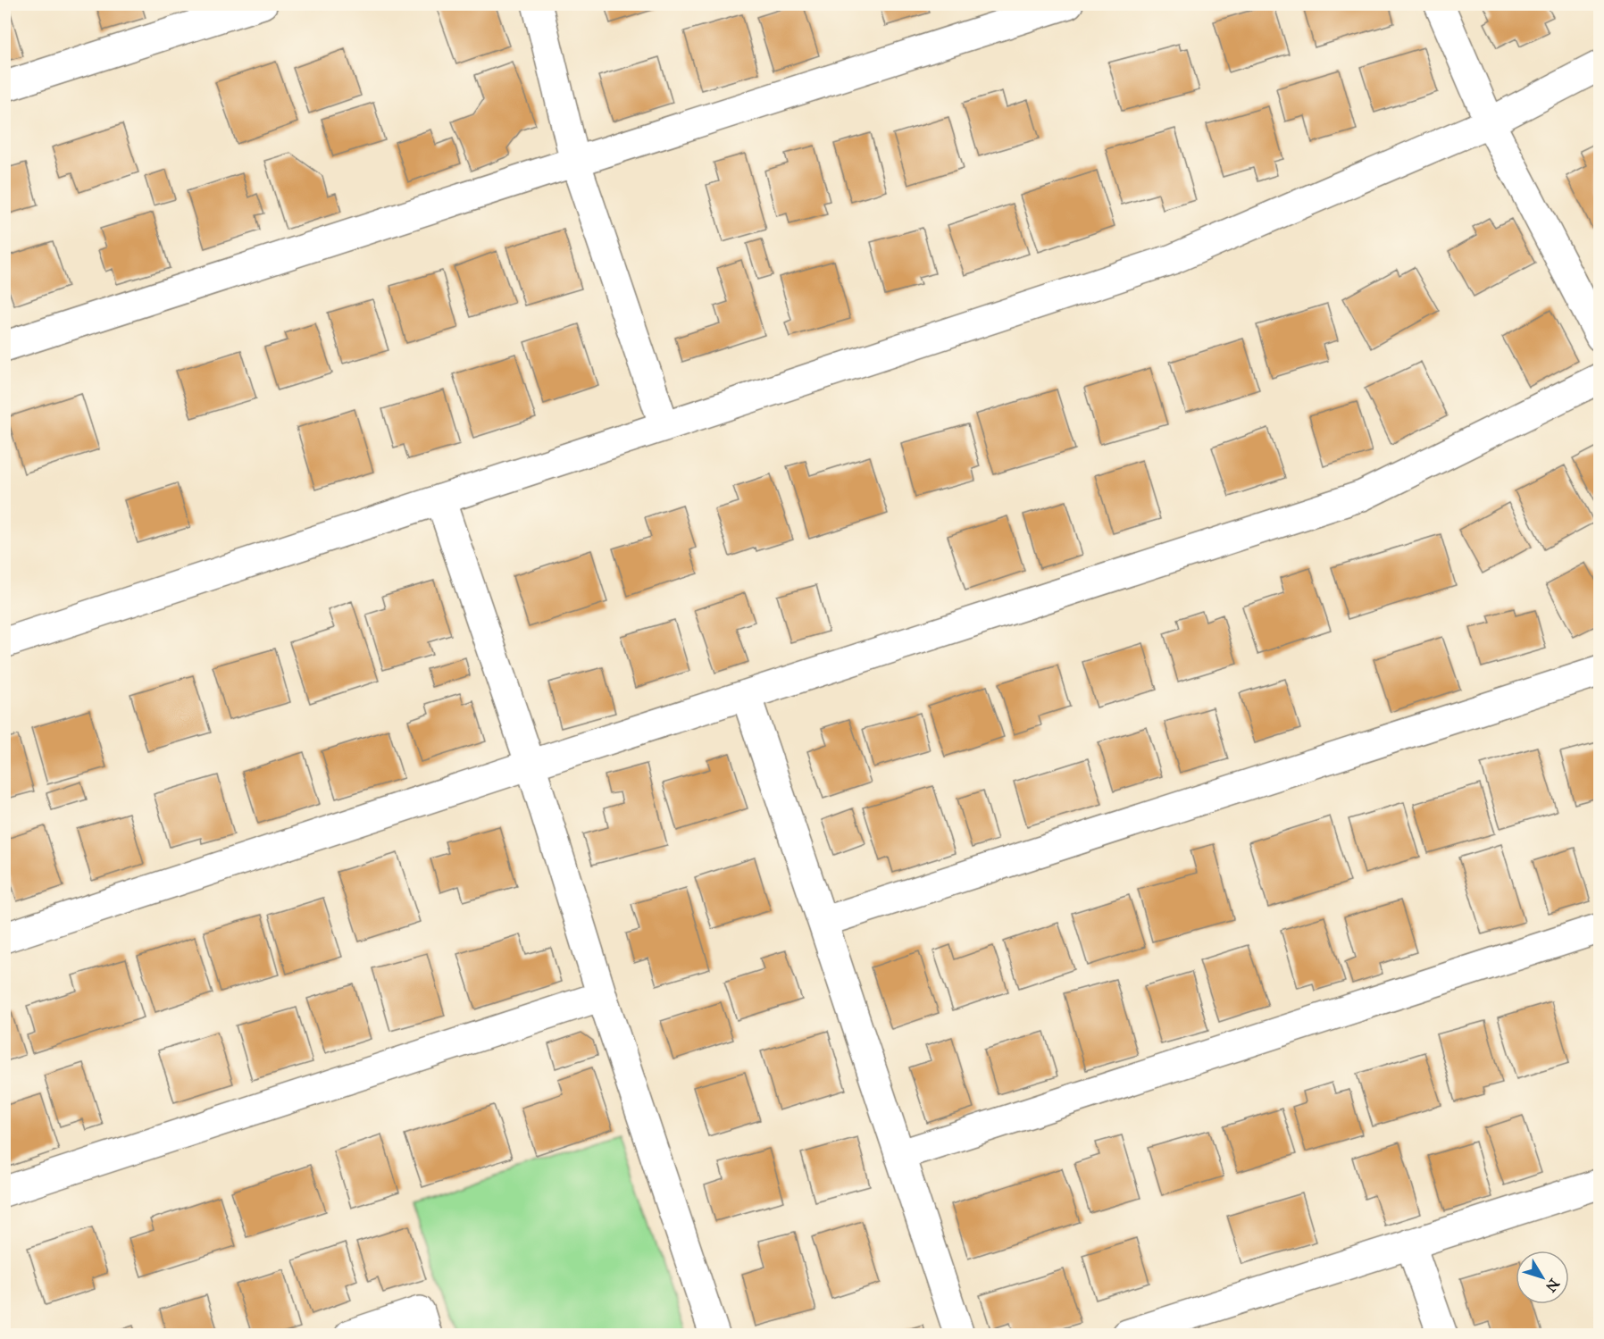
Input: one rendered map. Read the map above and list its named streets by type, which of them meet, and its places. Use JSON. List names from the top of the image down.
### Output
{
  "north": "bottom right"
}
